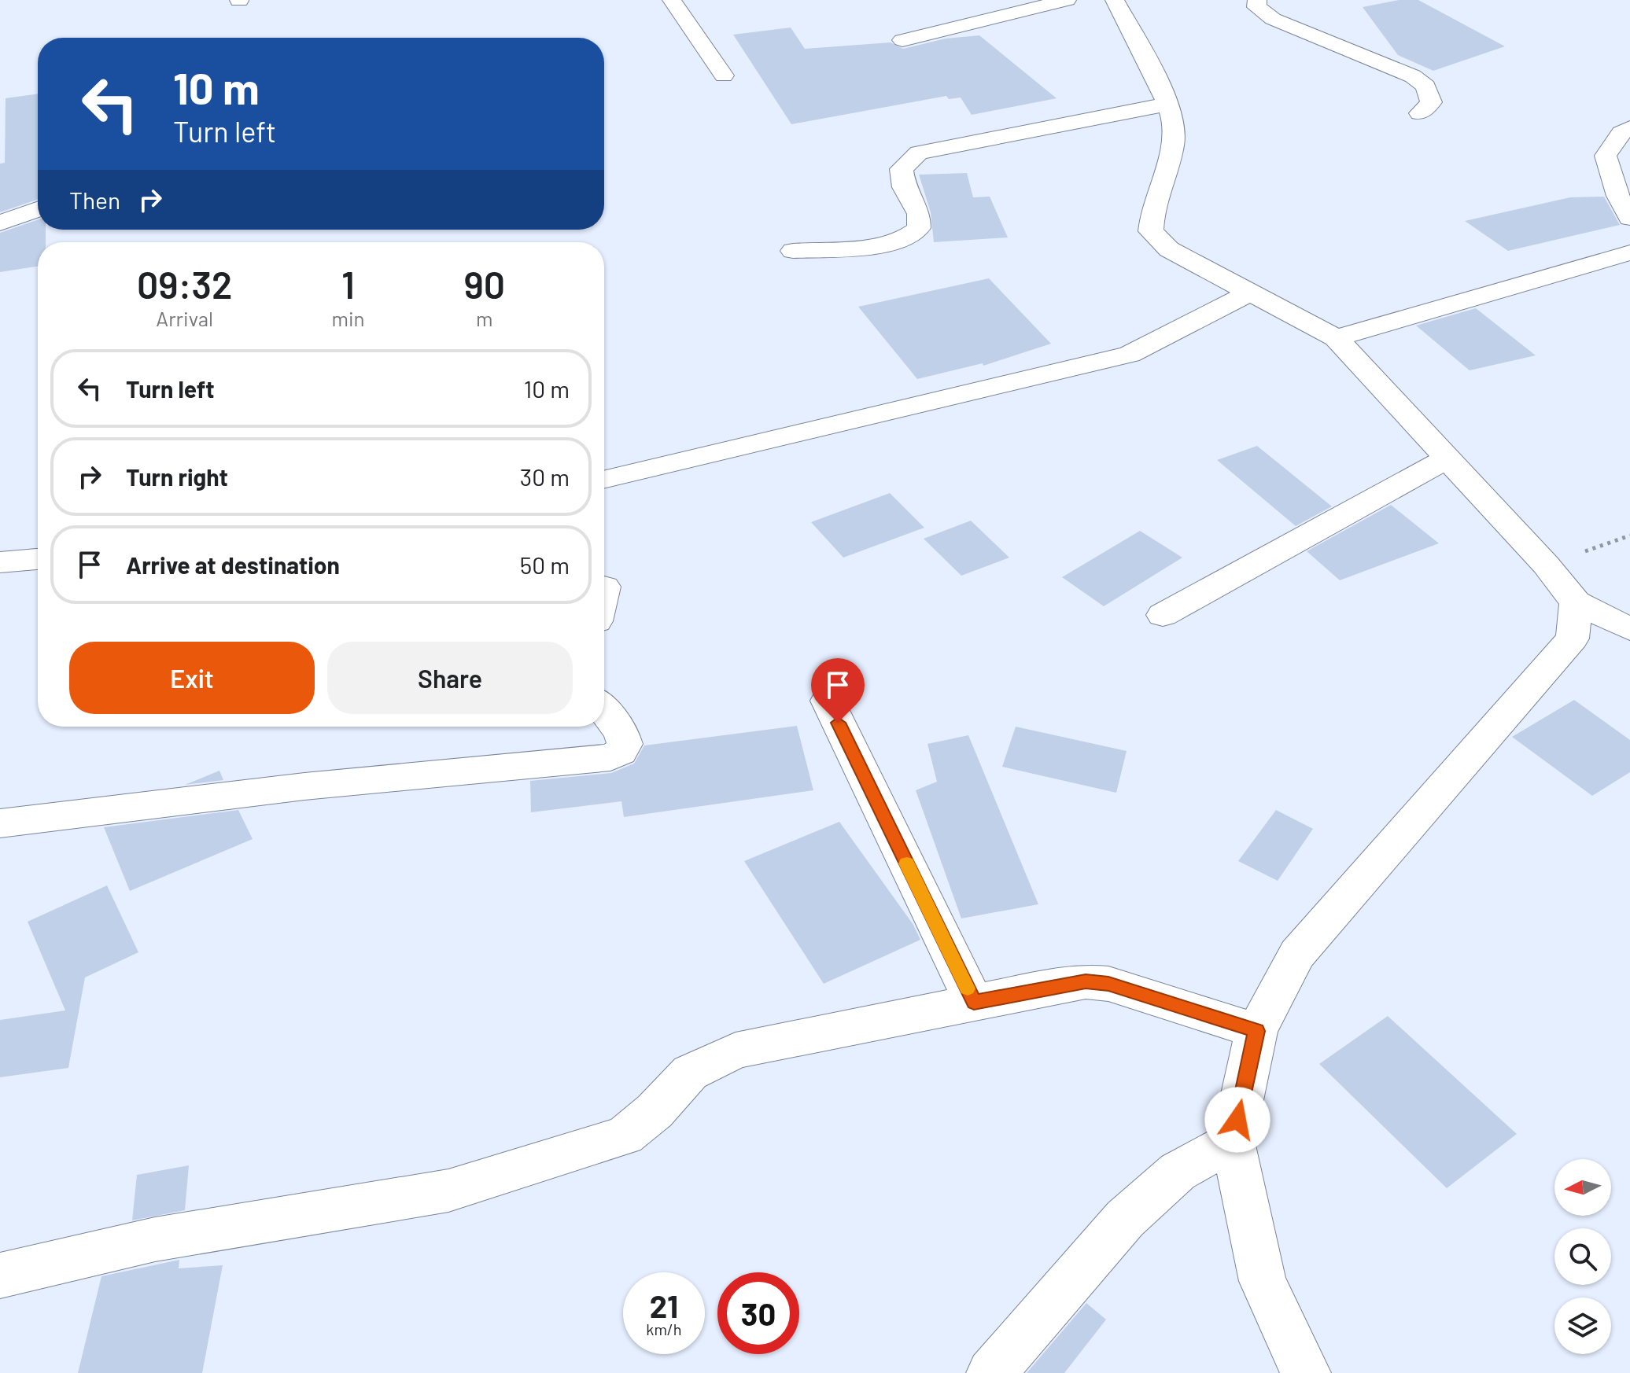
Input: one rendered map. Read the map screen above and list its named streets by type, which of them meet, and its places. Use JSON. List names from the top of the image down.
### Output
{
  "north": "left",
  "page": {
    "turn": ["10 m", "Turn left"],
    "then": "Then",
    "eta": [
      "09:32",
      "Arrival",
      "1",
      "min",
      "90",
      "m"
    ],
    "list": [
      {
        "name": "Turn left",
        "value": "10 m"
      },
      {
        "name": "Turn right",
        "value": "30 m"
      },
      {
        "name": "Arrive at destination",
        "value": "50 m"
      }
    ],
    "buttons": ["Exit", "Share"],
    "speed": "21 km/h",
    "limit": "30"
  }
}
